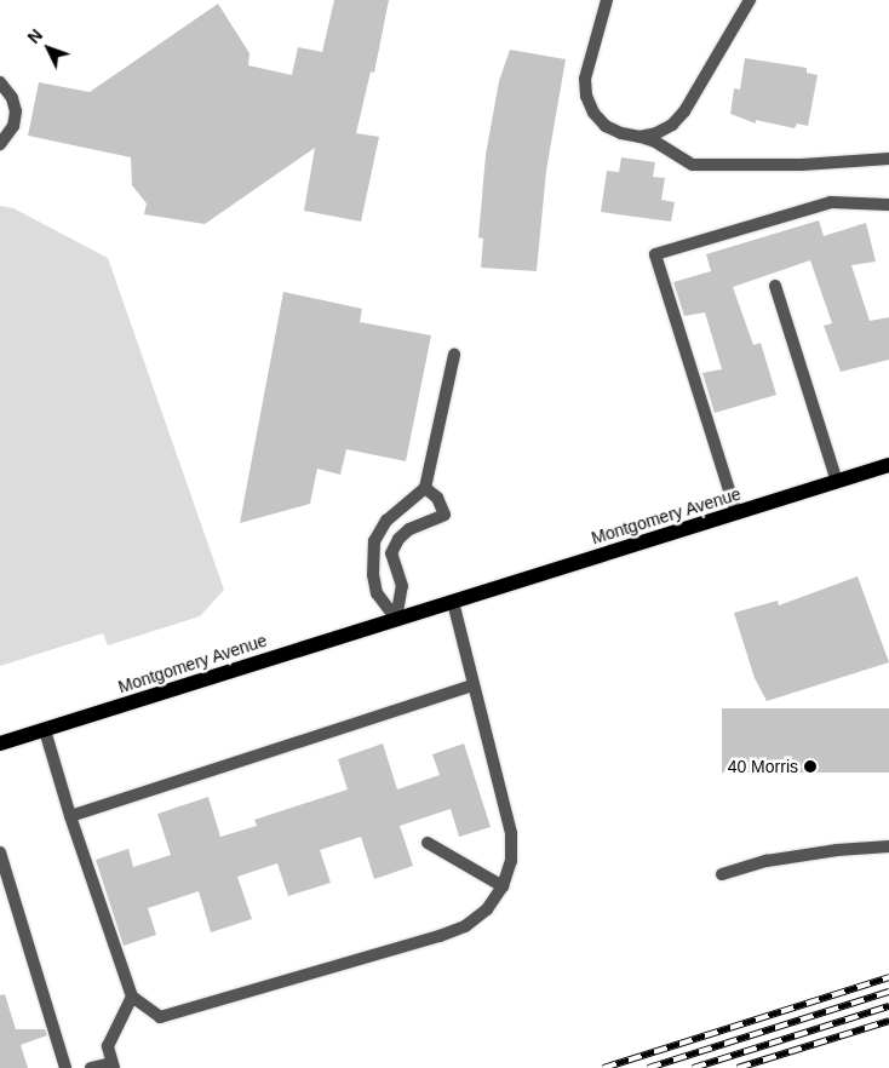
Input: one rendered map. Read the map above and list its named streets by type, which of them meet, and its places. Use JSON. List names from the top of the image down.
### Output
{
  "streets": {
    "main road": ["Montgomery Avenue"]
  },
  "places": ["40 Morris"],
  "north": "top left"
}
